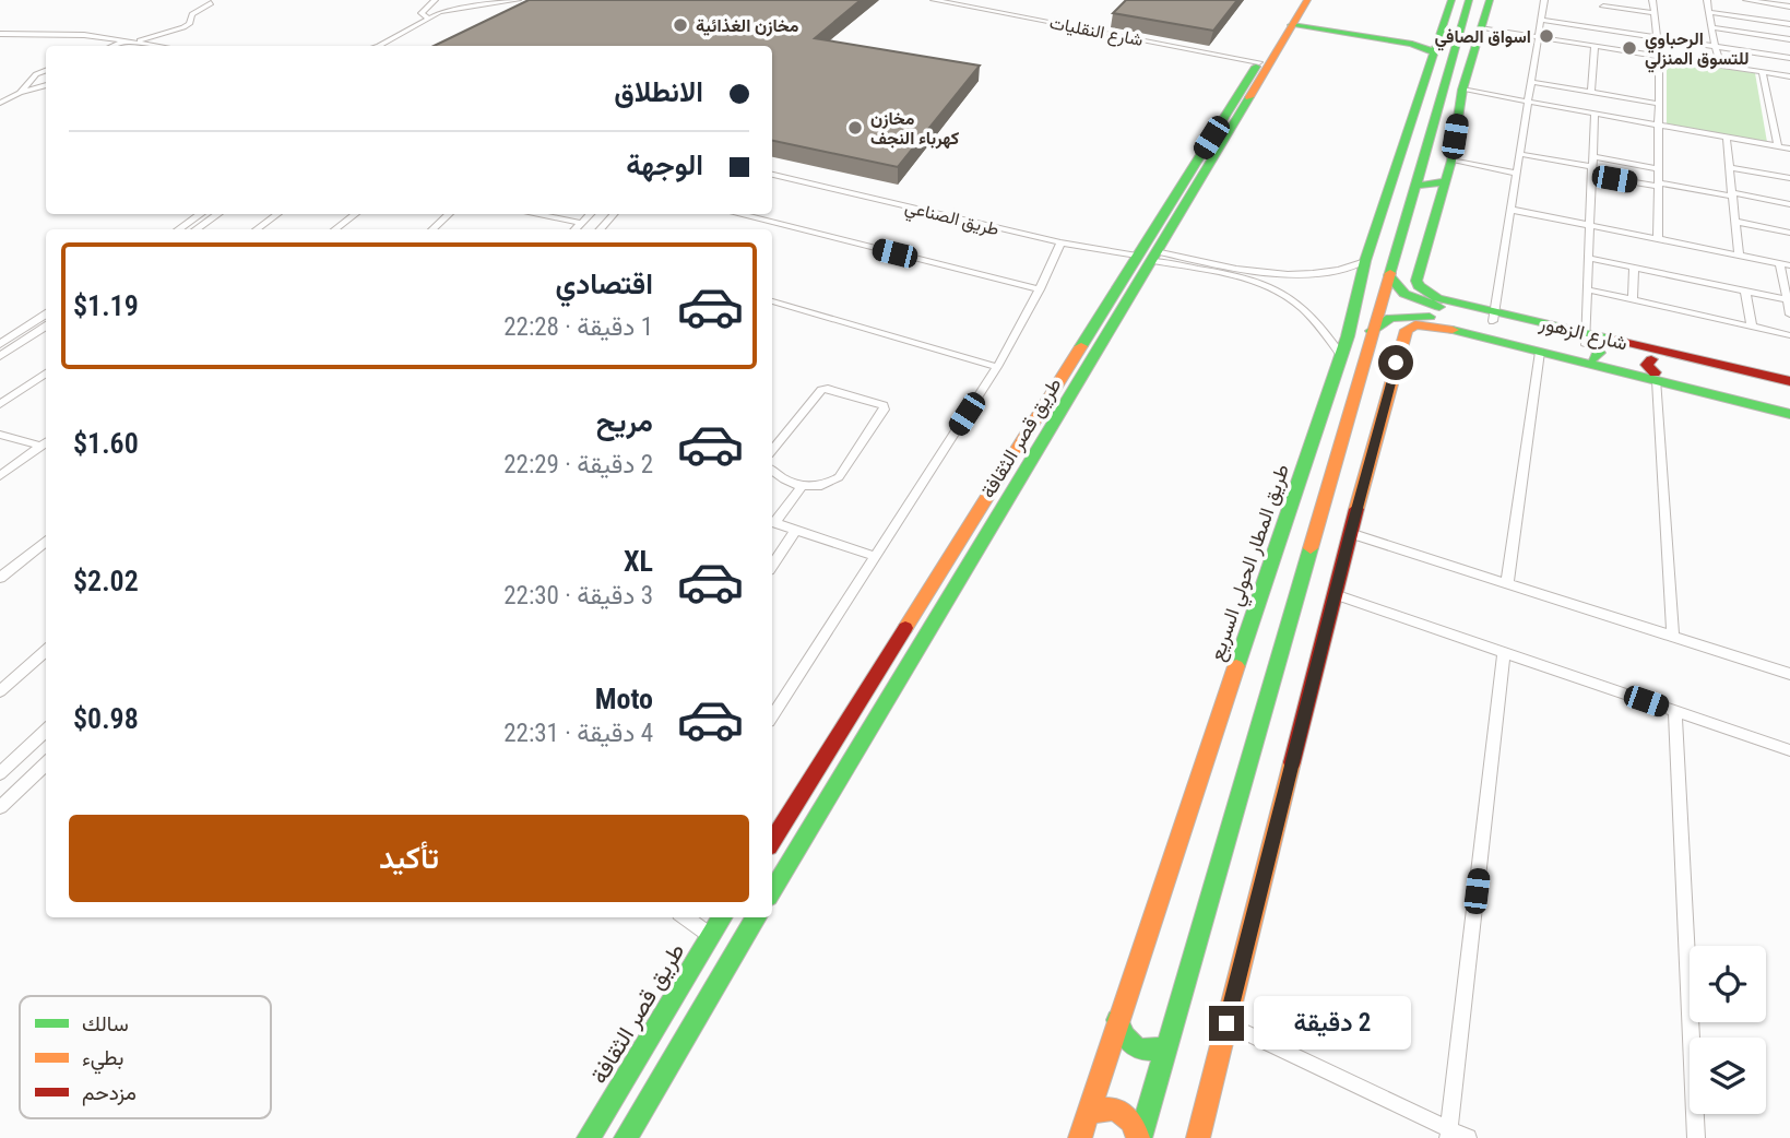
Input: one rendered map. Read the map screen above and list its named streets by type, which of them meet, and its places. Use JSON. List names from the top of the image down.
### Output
{
  "streets": {
    "main road": ["شارع الزهور", "طريق قصر الثقافة", "طريق المطار الحولي السريع"],
    "street": ["شارع النقليات", "طريق الصناعي"]
  },
  "crossings": [
    ["شارع النقليات", "طريق قصر الثقافة"],
    ["طريق الصناعي", "طريق قصر الثقافة"]
  ],
  "places": [
    "مخازن الغذائية",
    "اسواق الصافي",
    "الرحباوي للتسوق المنزلي",
    "مخازن كهرباء النجف"
  ],
  "legend": ["سالك", "بطيء", "مزدحم"],
  "page": {
    "banner": ["الانطلاق", "الوجهة"],
    "list": [
      {
        "name": "اقتصادي",
        "note": "1 دقيقة · 22:28",
        "value": "$1.19"
      },
      {
        "name": "مريح",
        "note": "2 دقيقة · 22:29",
        "value": "$1.60"
      },
      {
        "name": "XL",
        "note": "3 دقيقة · 22:30",
        "value": "$2.02"
      },
      {
        "name": "Moto",
        "note": "4 دقيقة · 22:31",
        "value": "$0.98"
      }
    ],
    "buttons": "تأكيد",
    "bubble": "2 دقيقة"
  }
}
